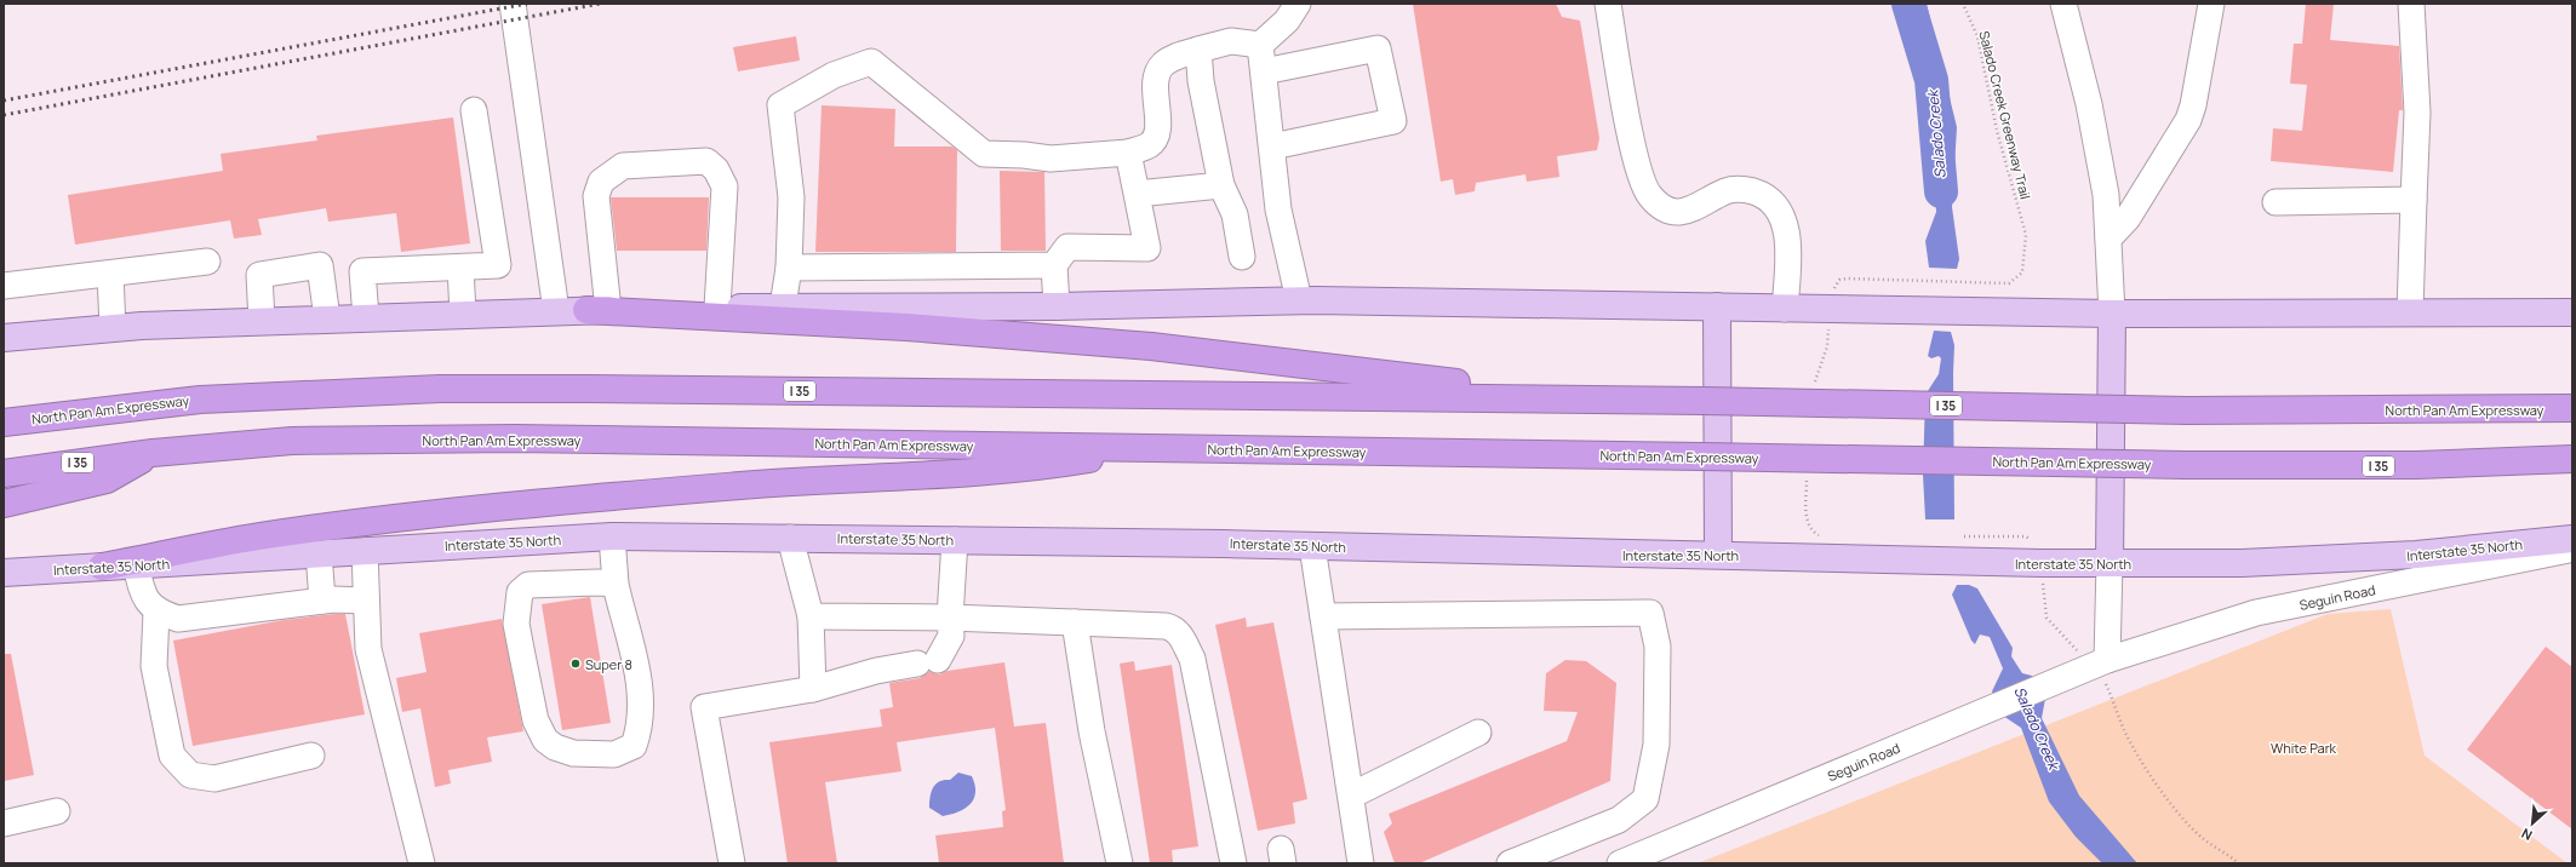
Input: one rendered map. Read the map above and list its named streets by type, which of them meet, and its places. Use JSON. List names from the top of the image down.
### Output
{
  "streets": {
    "highway": ["I 35", "North Pan Am Expressway"],
    "main road": ["Interstate 35 North"],
    "street": ["Seguin Road"],
    "path": ["Salado Creek Greenway Trail"]
  },
  "crossings": [
    ["Interstate 35 North", "Seguin Road"]
  ],
  "water": ["Salado Creek"],
  "parks": ["White Park"],
  "places": ["Super 8"],
  "north": "bottom left"
}
